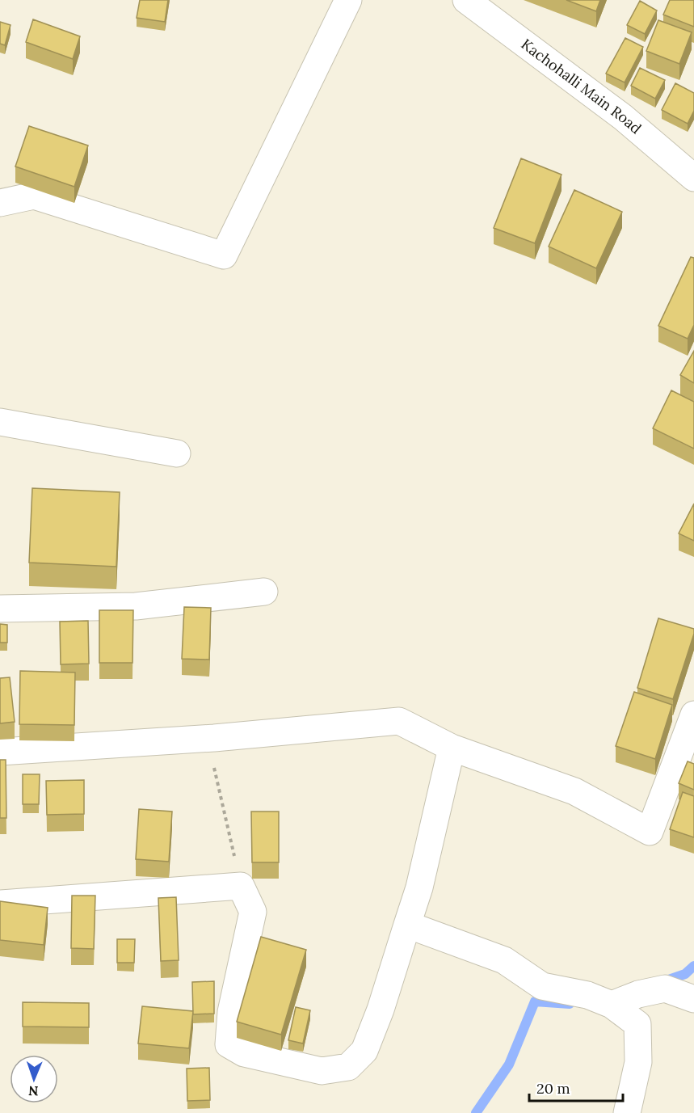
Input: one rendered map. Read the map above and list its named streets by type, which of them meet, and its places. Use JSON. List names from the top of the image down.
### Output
{
  "streets": {
    "street": ["Kachohalli Main Road"]
  },
  "scale_bar": "20 m",
  "north": "bottom"
}
